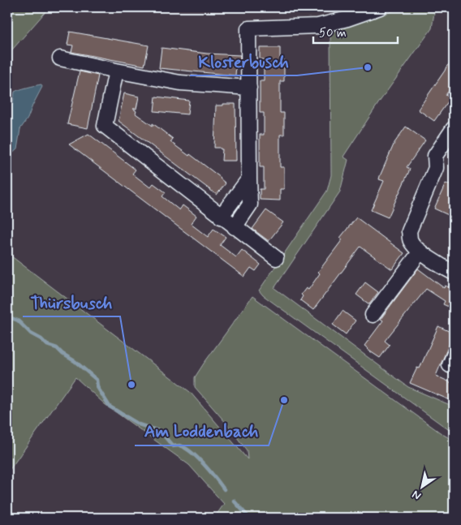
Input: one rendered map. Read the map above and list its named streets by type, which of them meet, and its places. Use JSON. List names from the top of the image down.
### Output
{
  "places": ["Klosterbusch", "Thürsbusch", "Am Loddenbach"],
  "scale_bar": "50 m",
  "north": "bottom left"
}
